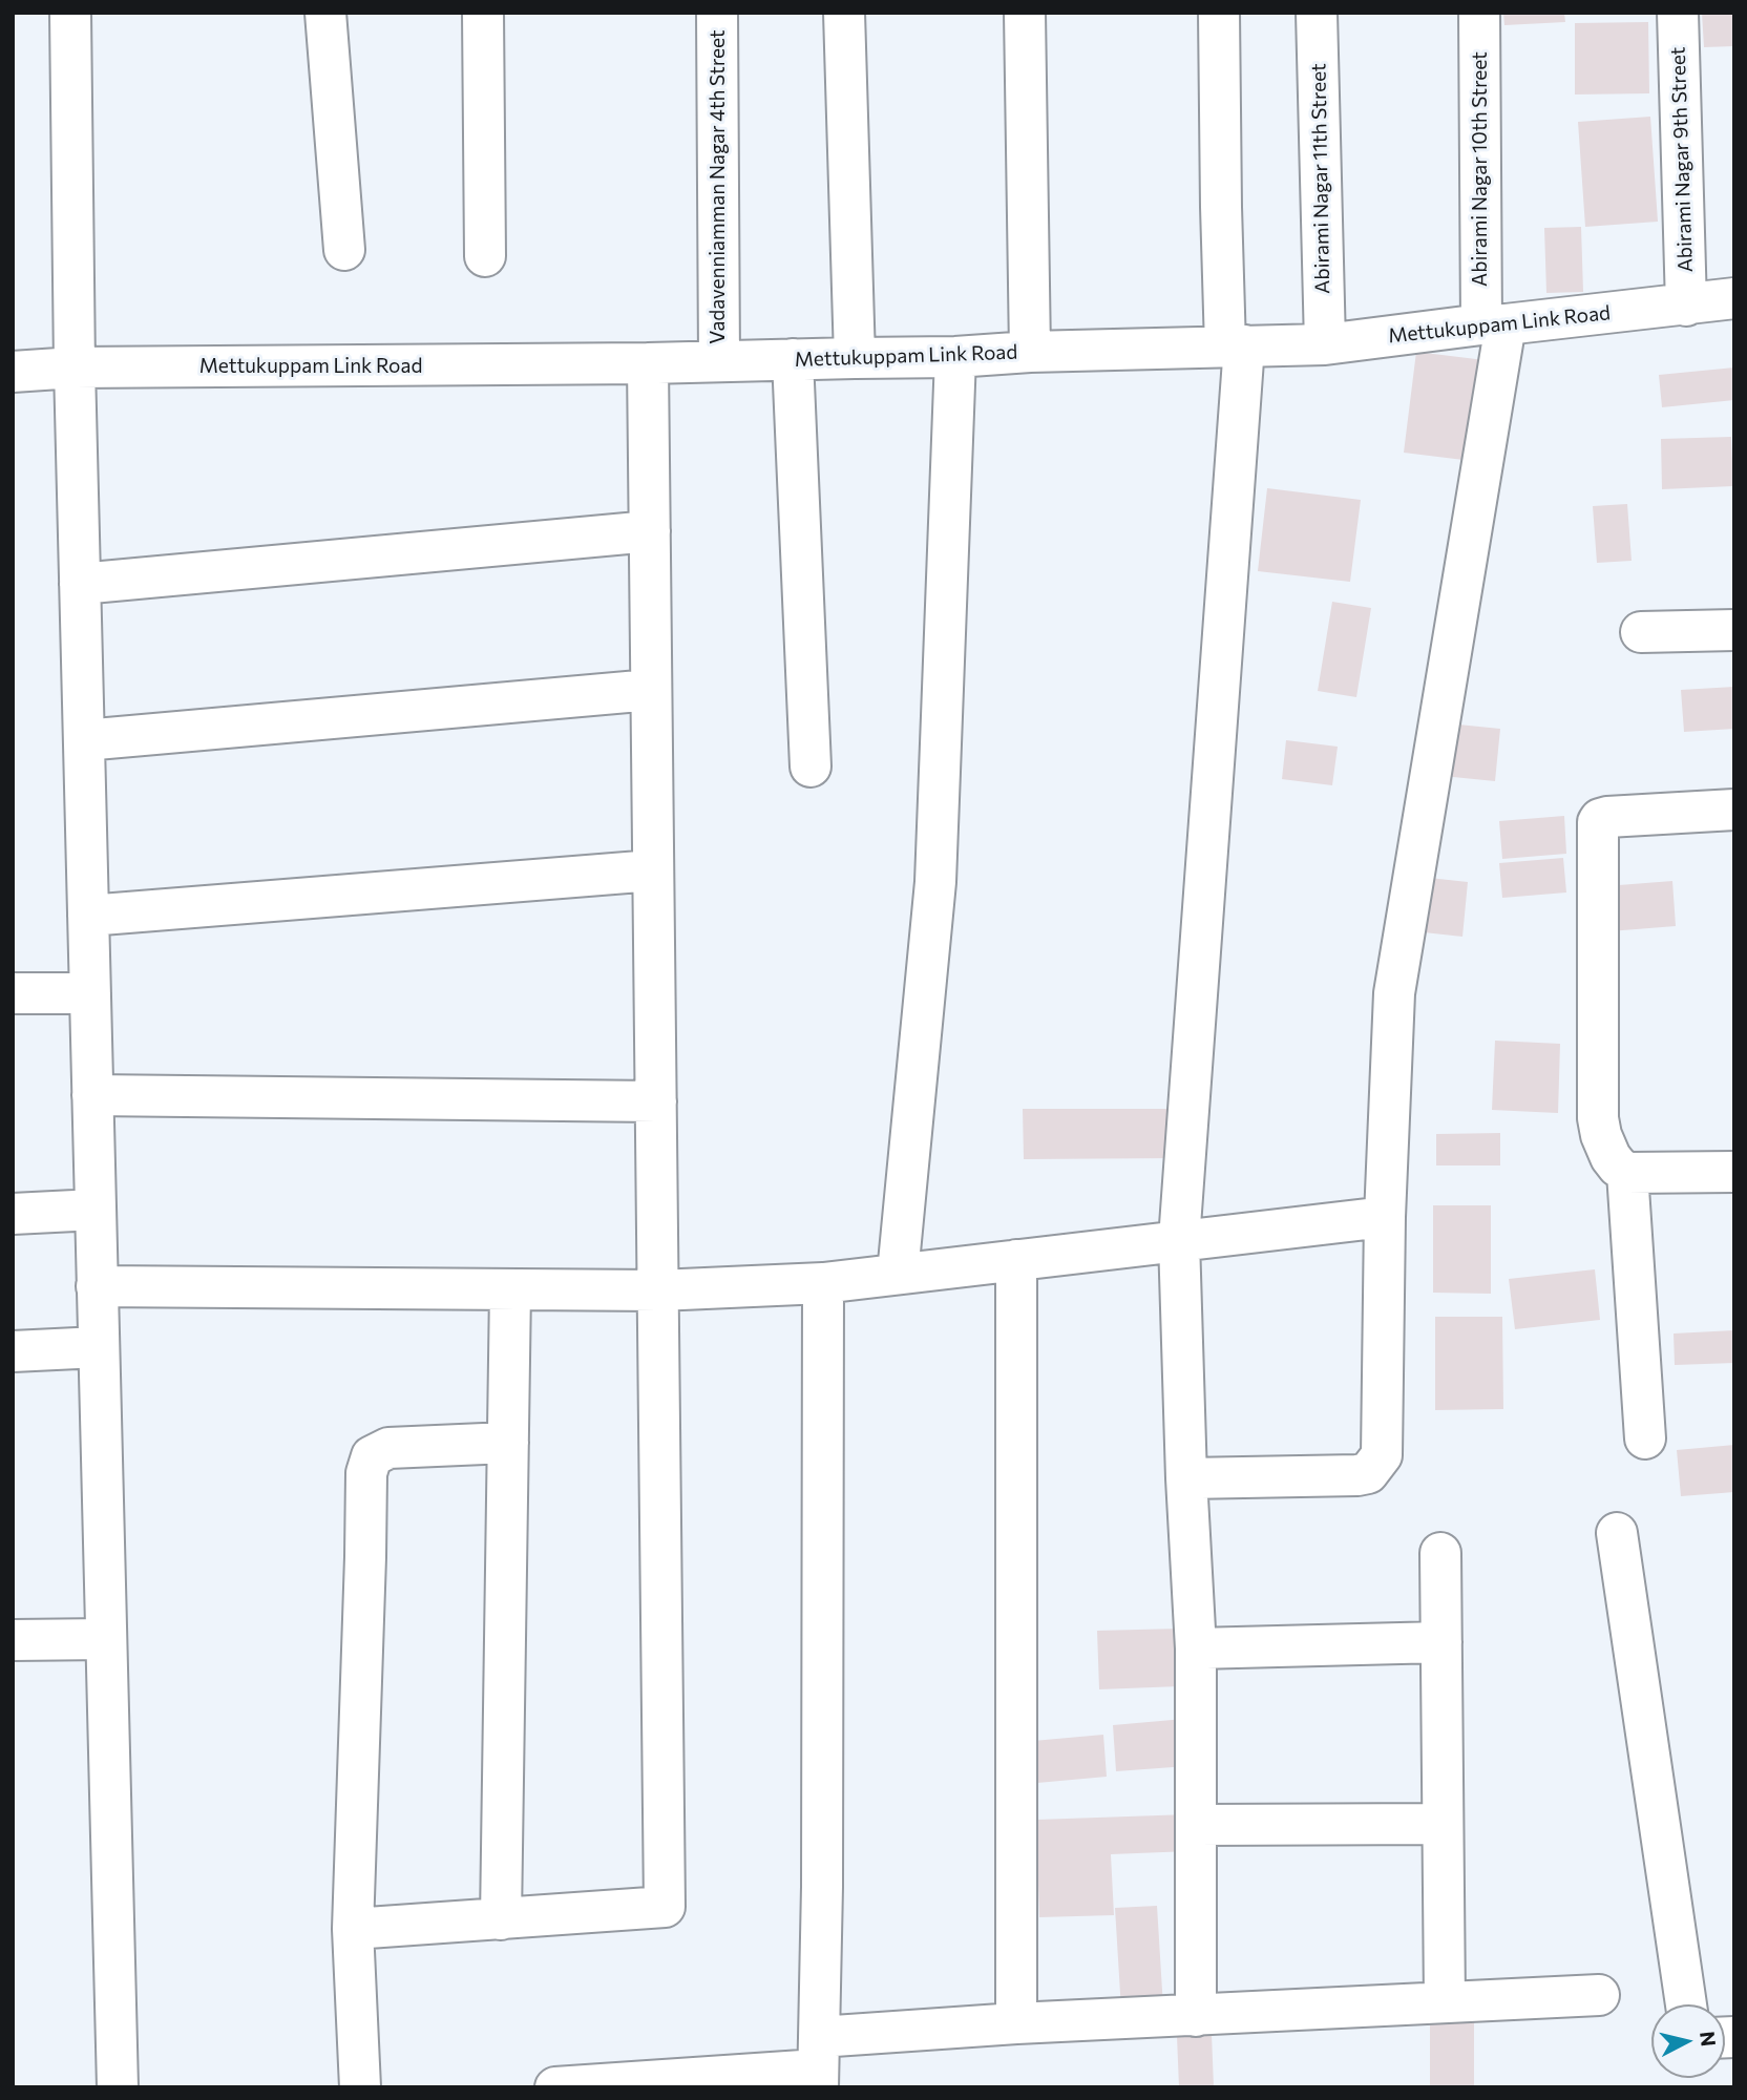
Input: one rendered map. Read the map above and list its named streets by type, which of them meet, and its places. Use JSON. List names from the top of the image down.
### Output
{
  "streets": {
    "street": [
      "Abirami Nagar 9th Street",
      "Abirami Nagar 10th Street",
      "Abirami Nagar 11th Street",
      "Vadavenniamman Nagar 4th Street",
      "Mettukuppam Link Road"
    ]
  },
  "crossings": [
    ["Abirami Nagar 9th Street", "Mettukuppam Link Road"],
    ["Abirami Nagar 10th Street", "Mettukuppam Link Road"],
    ["Abirami Nagar 11th Street", "Mettukuppam Link Road"],
    ["Vadavenniamman Nagar 4th Street", "Mettukuppam Link Road"]
  ],
  "north": "right"
}
